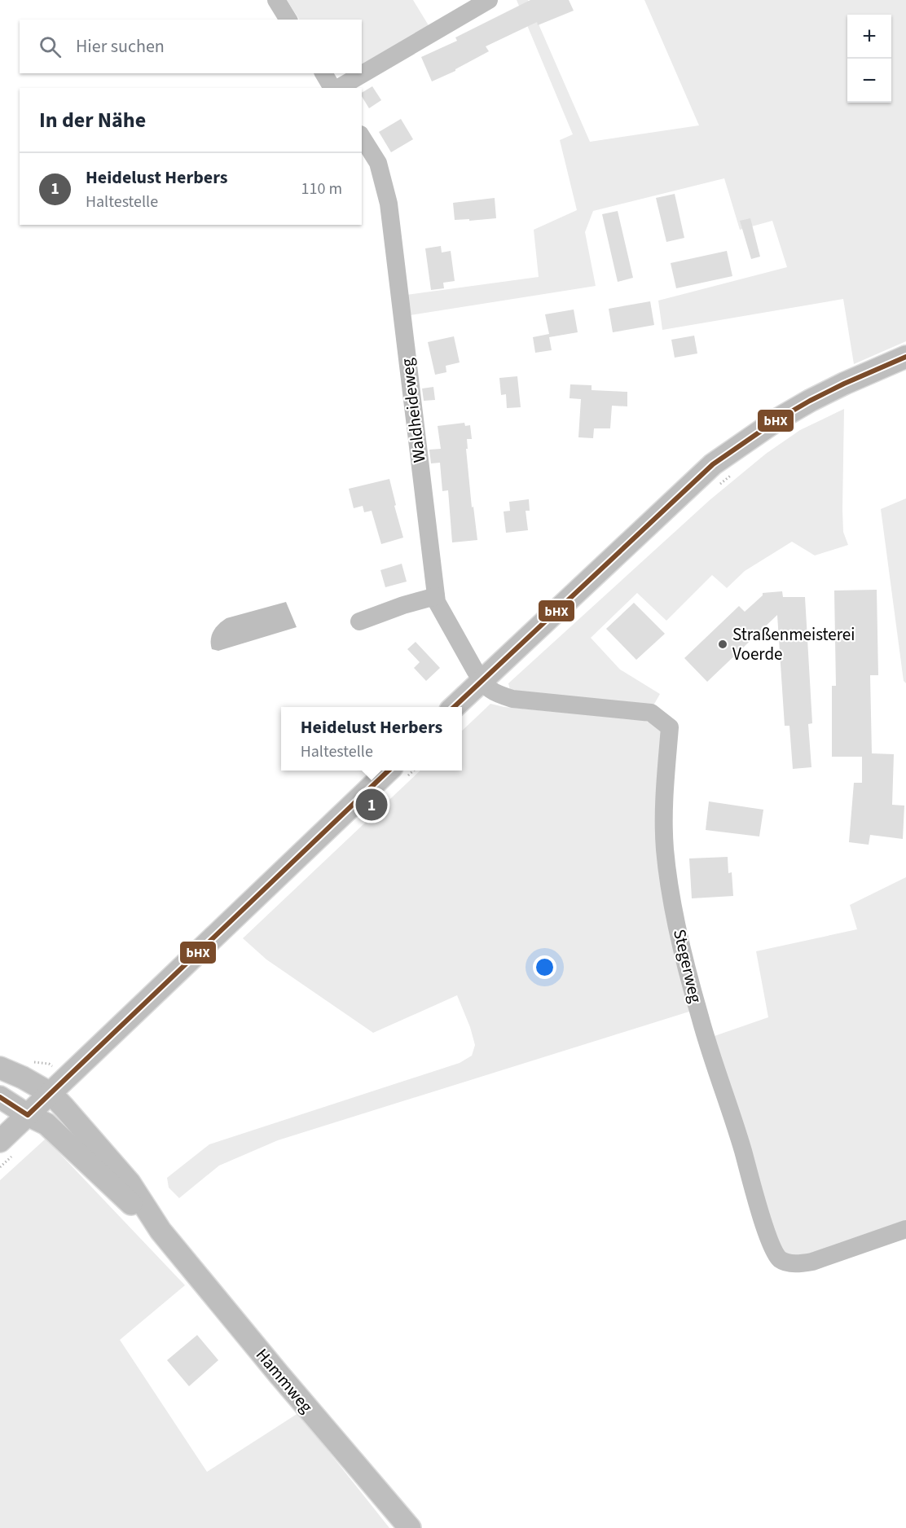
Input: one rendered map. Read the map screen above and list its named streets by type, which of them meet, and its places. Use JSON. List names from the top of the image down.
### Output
{
  "streets": {
    "main road": ["Hammweg"],
    "street": ["Waldheideweg", "Stegerweg"]
  },
  "crossings": [
    ["Waldheideweg", "Stegerweg"]
  ],
  "places": ["Straßenmeisterei Voerde"],
  "lines": ["transit line bHX"],
  "page": {
    "map_buttons": ["+", "−"],
    "search": "Hier suchen",
    "heading": "In der Nähe",
    "list": [
      {
        "mark": "1",
        "name": "Heidelust Herbers",
        "note": "Haltestelle",
        "value": "110 m"
      }
    ],
    "popup": ["Heidelust Herbers", "Haltestelle"],
    "pins": "1"
  }
}
